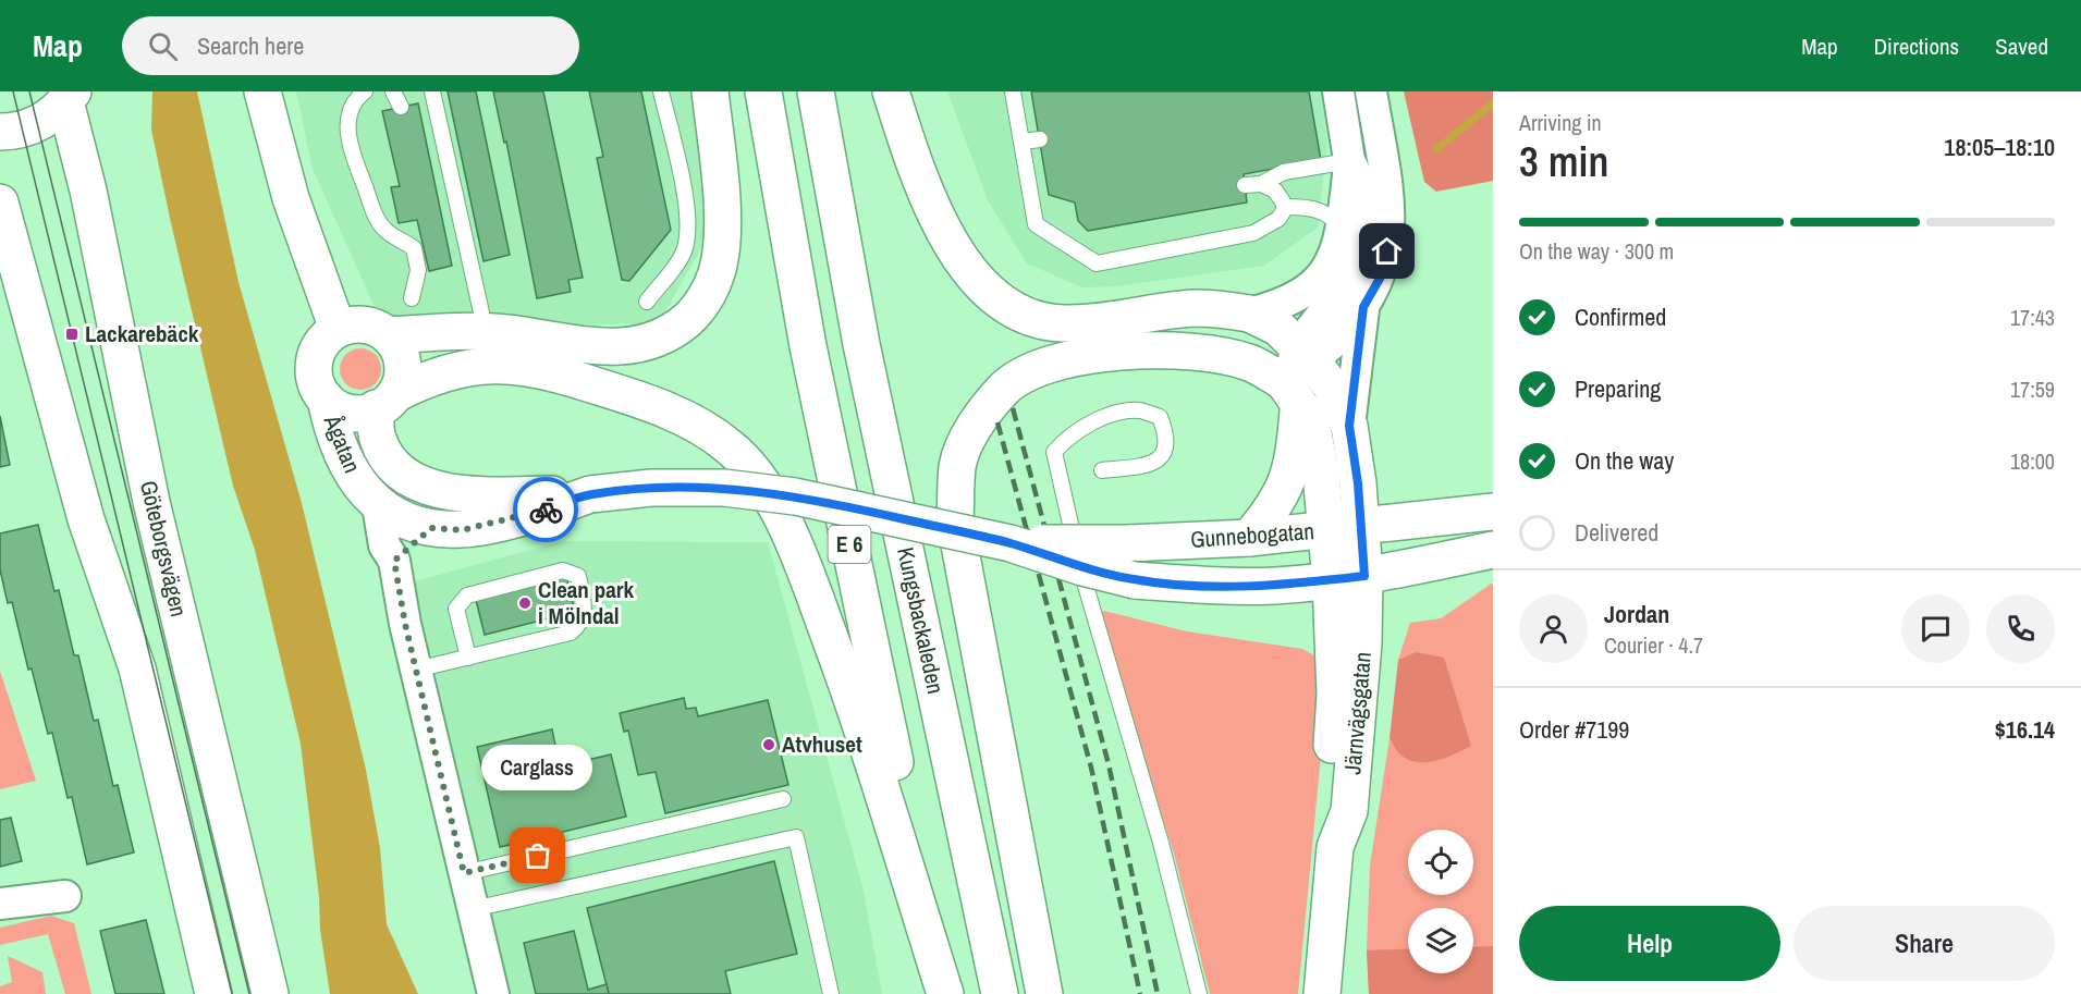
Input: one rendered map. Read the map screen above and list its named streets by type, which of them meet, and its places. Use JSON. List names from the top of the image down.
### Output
{
  "streets": {
    "main road": [
      "Ågatan",
      "Gunnebogatan",
      "E 6",
      "Göteborgsvägen",
      "Kungsbackaleden",
      "Järnvägsgatan"
    ]
  },
  "crossings": [
    ["Ågatan", "Gunnebogatan"],
    ["Gunnebogatan", "Järnvägsgatan"]
  ],
  "places": {
    "transit": ["Lackarebäck"],
    "other": ["Clean park i Mölndal", "Atvhuset", "Carglass"]
  },
  "page": {
    "header": "Map",
    "search": "Search here",
    "nav": ["Map", "Directions", "Saved"],
    "heading": ["3 min", "Arriving in", "18:05–18:10"],
    "panel": [
      "Jordan",
      "Courier · 4.7",
      "Order #7199",
      "$16.14"
    ],
    "bar": "On the way · 300 m",
    "list": [
      ["Confirmed", "17:43"],
      ["Preparing", "17:59"],
      ["On the way", "18:00"],
      "Delivered"
    ],
    "bubble": "Carglass",
    "buttons": ["Help", "Share"]
  }
}
